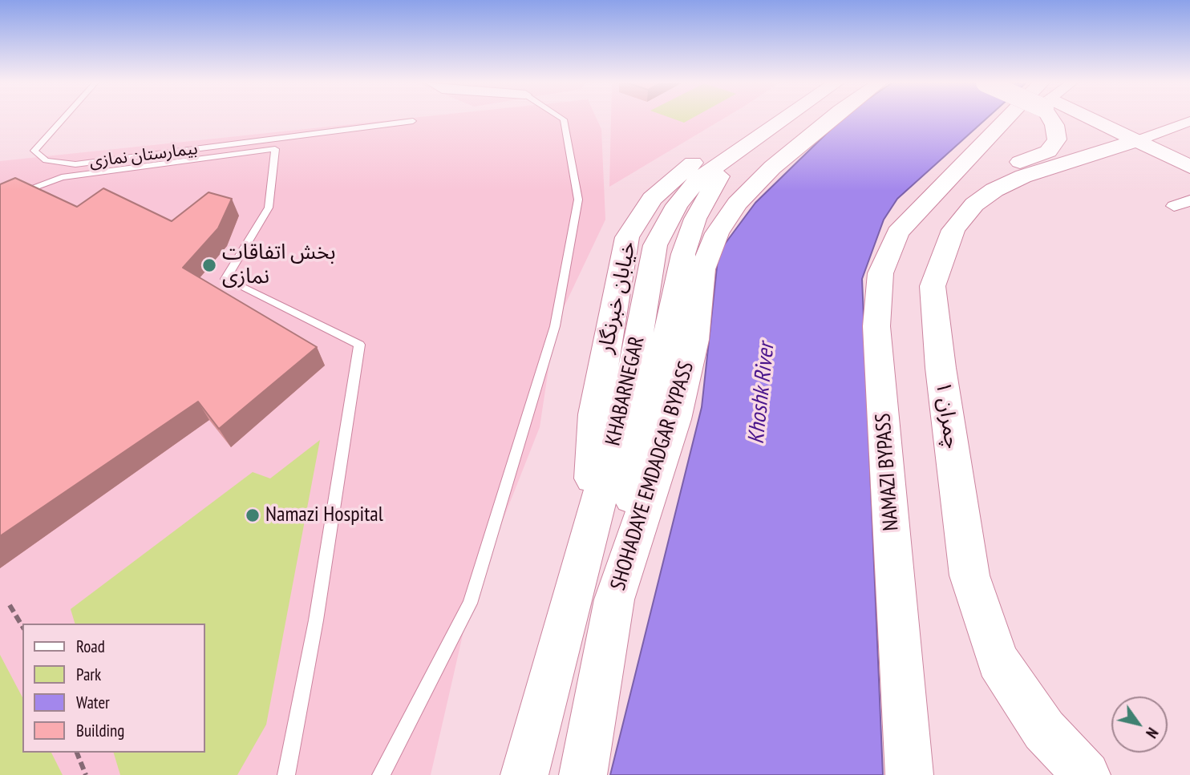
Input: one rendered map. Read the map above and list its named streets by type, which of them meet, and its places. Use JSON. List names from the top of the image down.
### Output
{
  "streets": {
    "main road": [
      "خیابان خبرنگار",
      "KHABARNEGAR",
      "چمران ۱",
      "NAMAZI BYPASS",
      "SHOHADAYE EMDADGAR BYPASS"
    ],
    "lane": ["بیمارستان نمازی"]
  },
  "crossings": [
    ["خیابان خبرنگار", "KHABARNEGAR"]
  ],
  "water": ["Khoshk River"],
  "places": ["بخش اتفاقات نمازی", "Namazi Hospital"],
  "legend": [
    "Road",
    "Park",
    "Water",
    "Building"
  ],
  "north": "bottom right"
}
